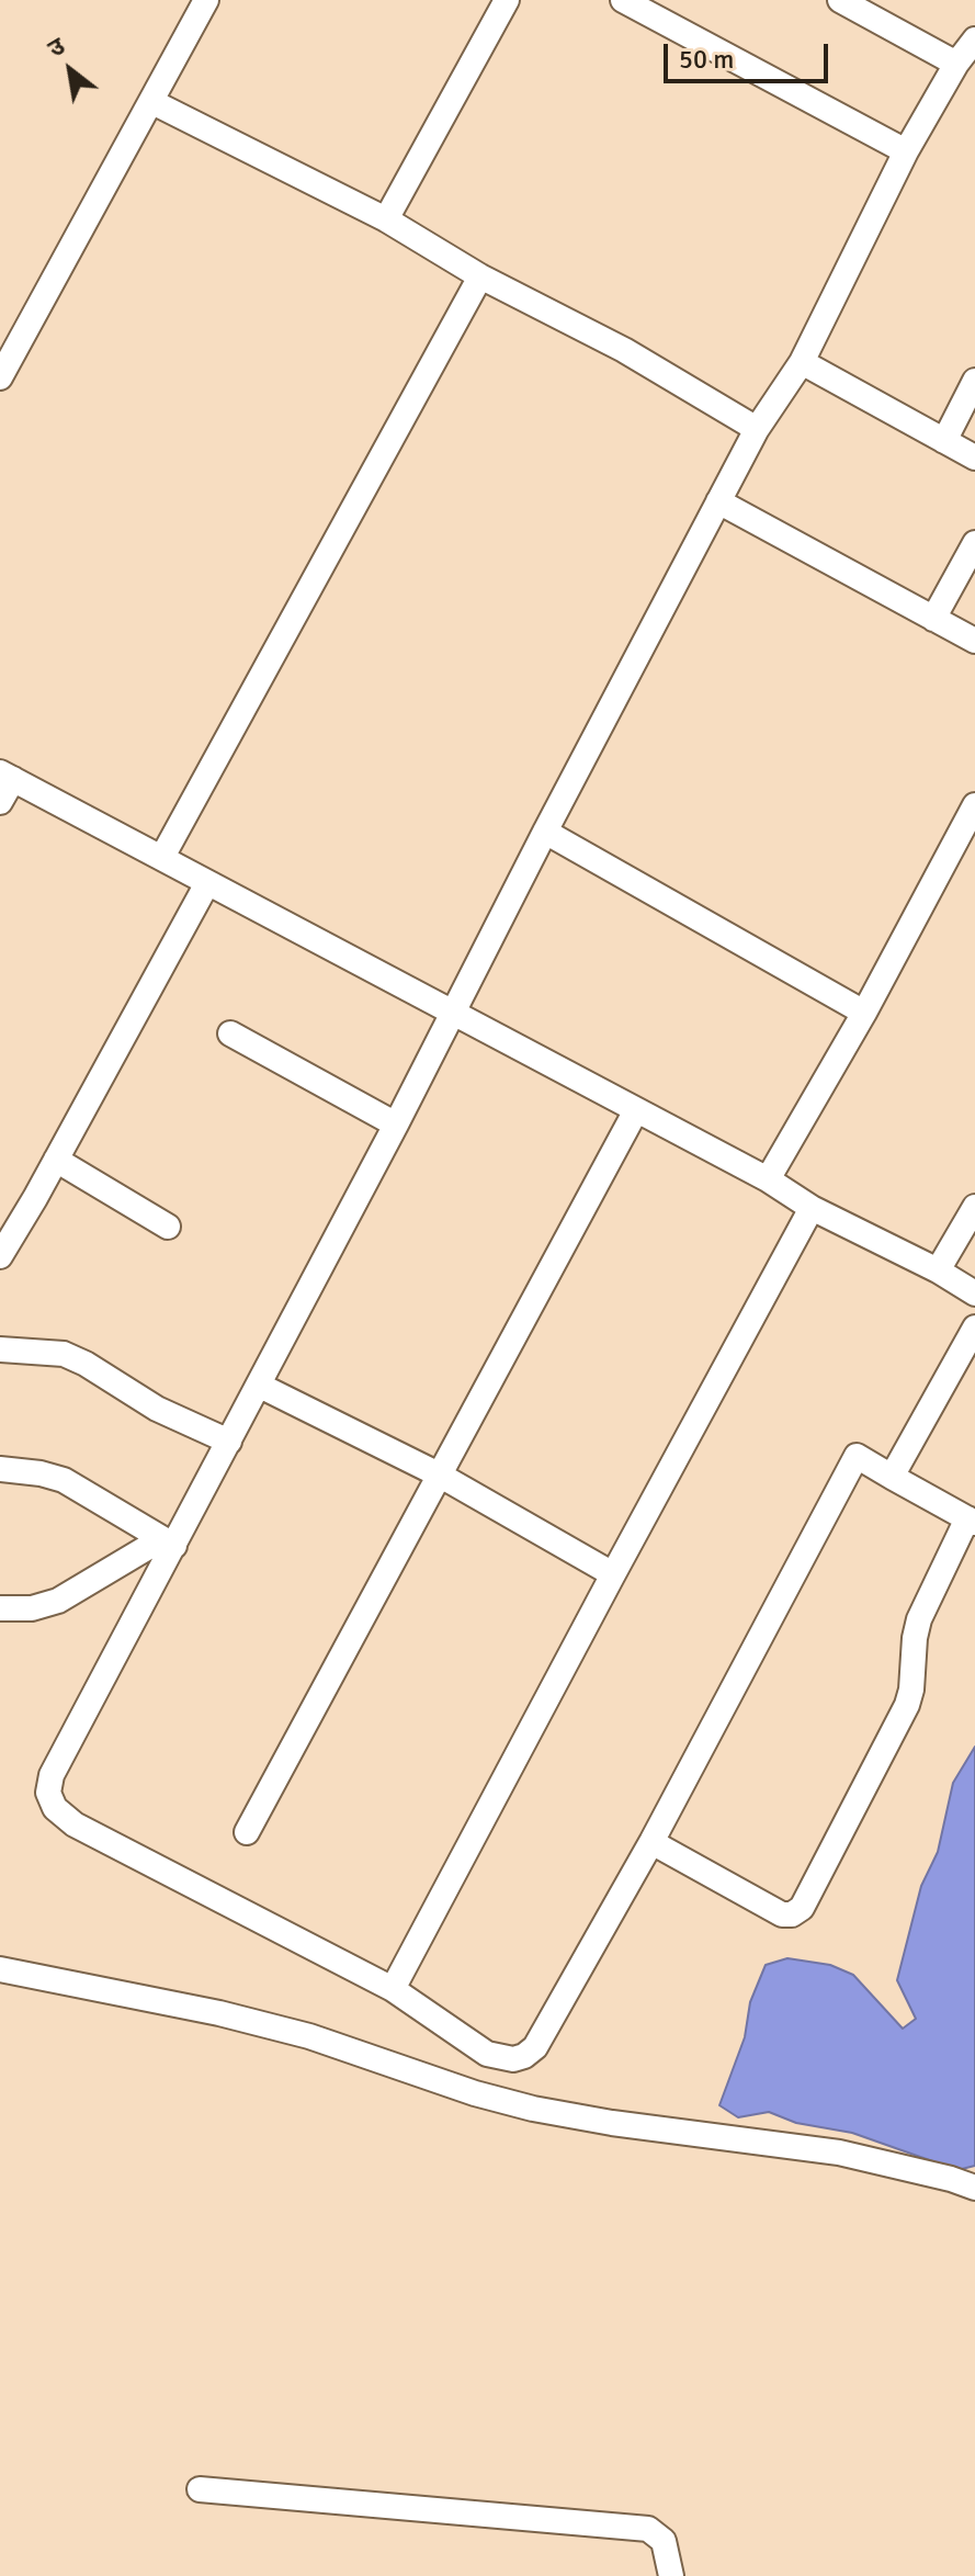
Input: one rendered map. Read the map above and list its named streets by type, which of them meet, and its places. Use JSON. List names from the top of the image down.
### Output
{
  "scale_bar": "50 m",
  "north": "top left"
}
